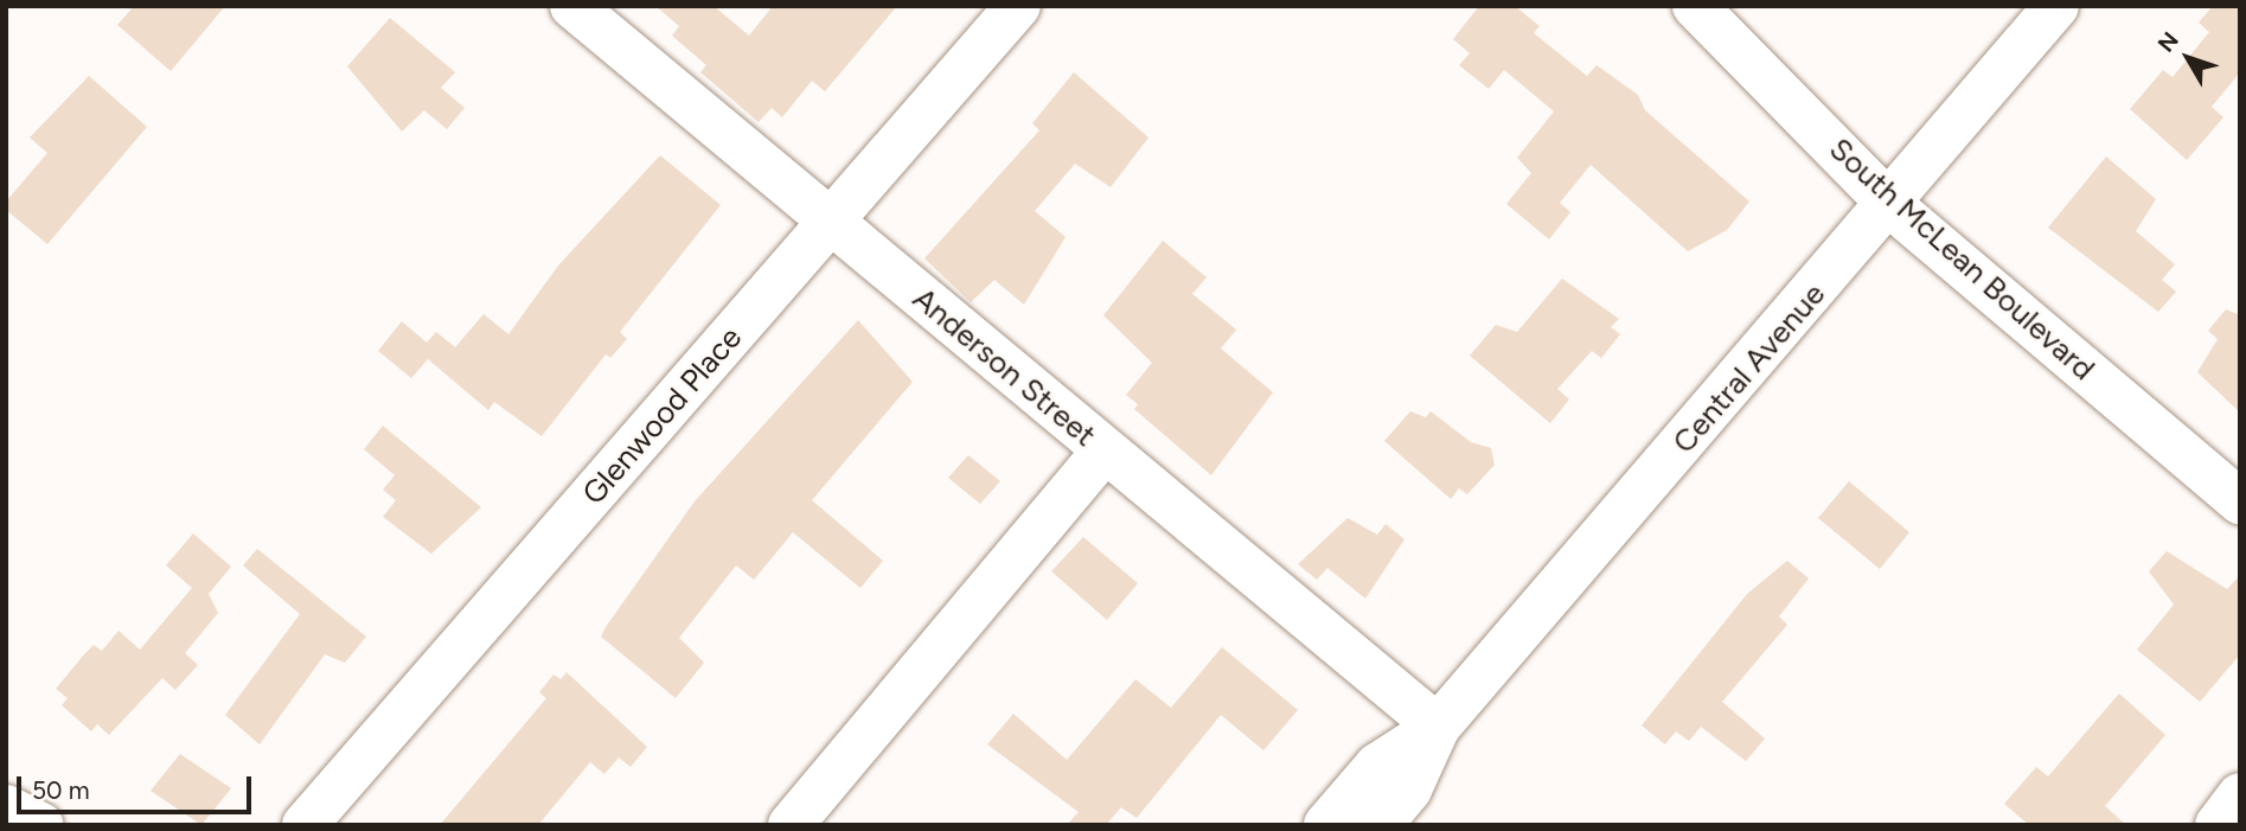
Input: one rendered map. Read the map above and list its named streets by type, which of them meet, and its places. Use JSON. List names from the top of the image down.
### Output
{
  "streets": {
    "street": [
      "South McLean Boulevard",
      "Anderson Street",
      "Central Avenue",
      "Glenwood Place"
    ]
  },
  "crossings": [
    ["South McLean Boulevard", "Central Avenue"],
    ["Anderson Street", "Central Avenue"],
    ["Anderson Street", "Glenwood Place"]
  ],
  "scale_bar": "50 m",
  "north": "top left"
}
